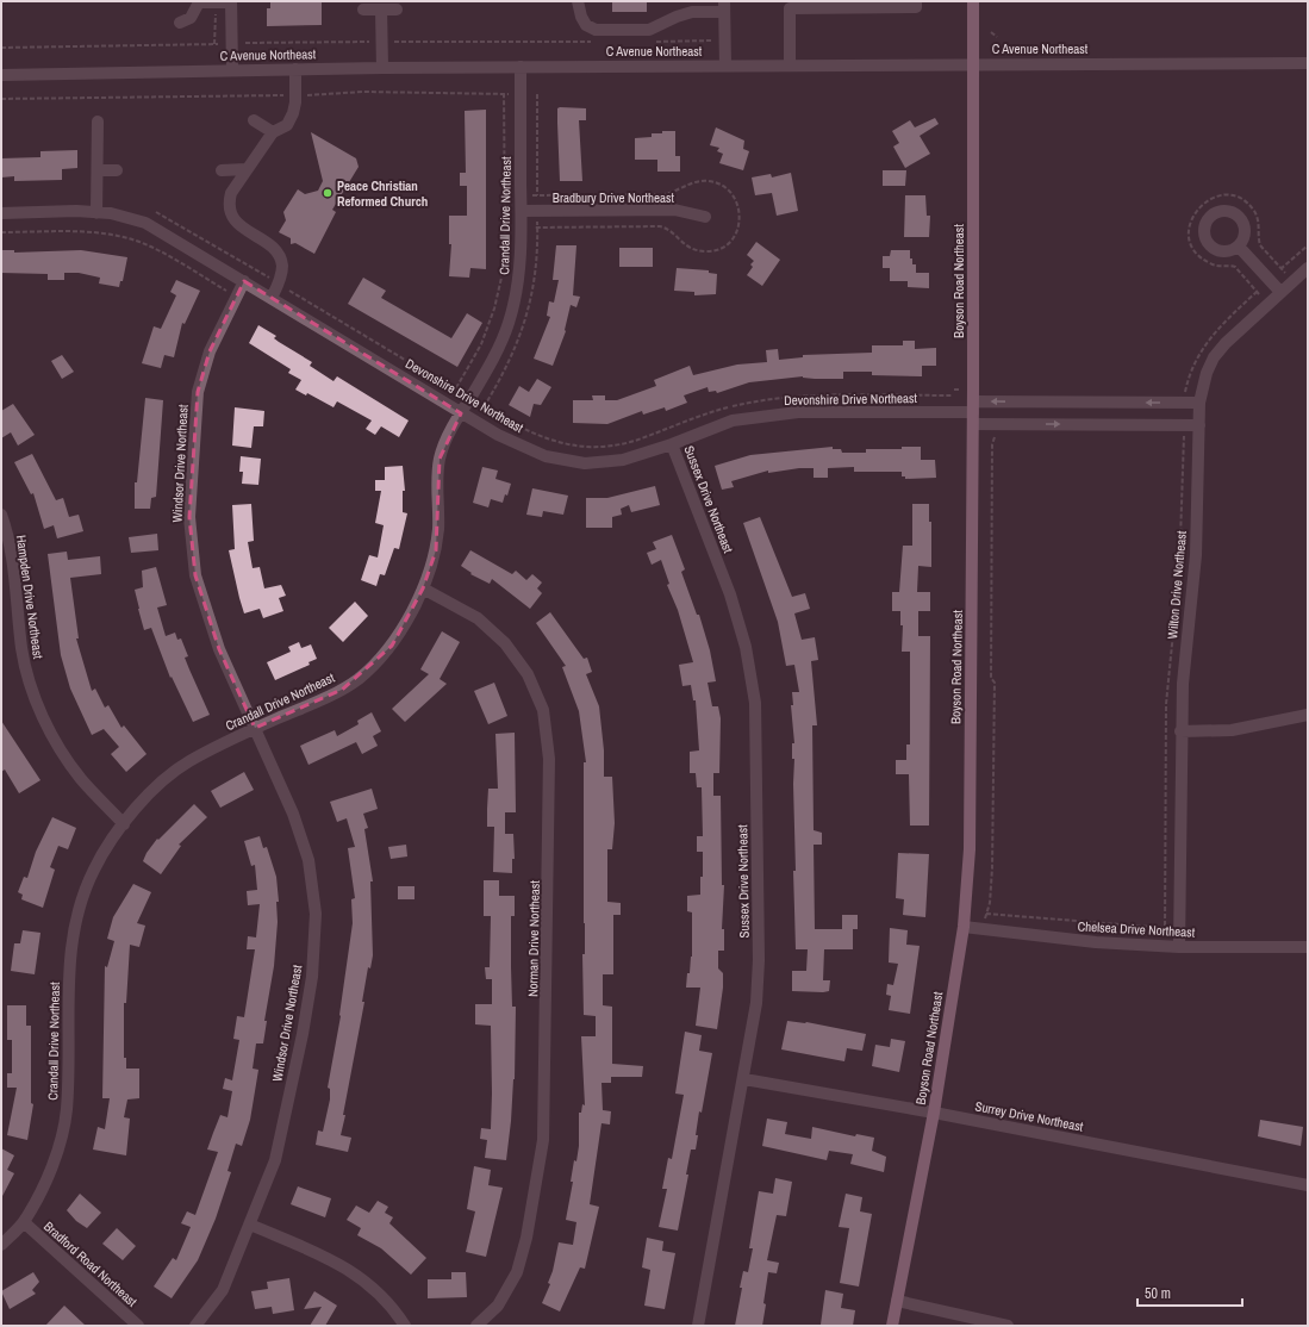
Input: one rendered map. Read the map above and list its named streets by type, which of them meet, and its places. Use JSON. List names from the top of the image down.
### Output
{
  "streets": {
    "main road": ["Boyson Road Northeast"],
    "street": [
      "C Avenue Northeast",
      "Bradbury Drive Northeast",
      "Crandall Drive Northeast",
      "Devonshire Drive Northeast",
      "Windsor Drive Northeast",
      "Sussex Drive Northeast",
      "Wilton Drive Northeast",
      "Hampden Drive Northeast",
      "Chelsea Drive Northeast",
      "Norman Drive Northeast",
      "Surrey Drive Northeast",
      "Bradford Road Northeast"
    ]
  },
  "crossings": [
    ["C Avenue Northeast", "Crandall Drive Northeast"],
    ["C Avenue Northeast", "Boyson Road Northeast"],
    ["Bradbury Drive Northeast", "Crandall Drive Northeast"],
    ["Crandall Drive Northeast", "Devonshire Drive Northeast"],
    ["Crandall Drive Northeast", "Windsor Drive Northeast"],
    ["Crandall Drive Northeast", "Hampden Drive Northeast"],
    ["Crandall Drive Northeast", "Norman Drive Northeast"],
    ["Crandall Drive Northeast", "Bradford Road Northeast"],
    ["Boyson Road Northeast", "Devonshire Drive Northeast"],
    ["Boyson Road Northeast", "Chelsea Drive Northeast"],
    ["Boyson Road Northeast", "Surrey Drive Northeast"],
    ["Devonshire Drive Northeast", "Windsor Drive Northeast"],
    ["Devonshire Drive Northeast", "Sussex Drive Northeast"],
    ["Devonshire Drive Northeast", "Wilton Drive Northeast"],
    ["Sussex Drive Northeast", "Surrey Drive Northeast"],
    ["Wilton Drive Northeast", "Chelsea Drive Northeast"]
  ],
  "places": ["Peace Christian Reformed Church"],
  "scale_bar": "50 m"
}
